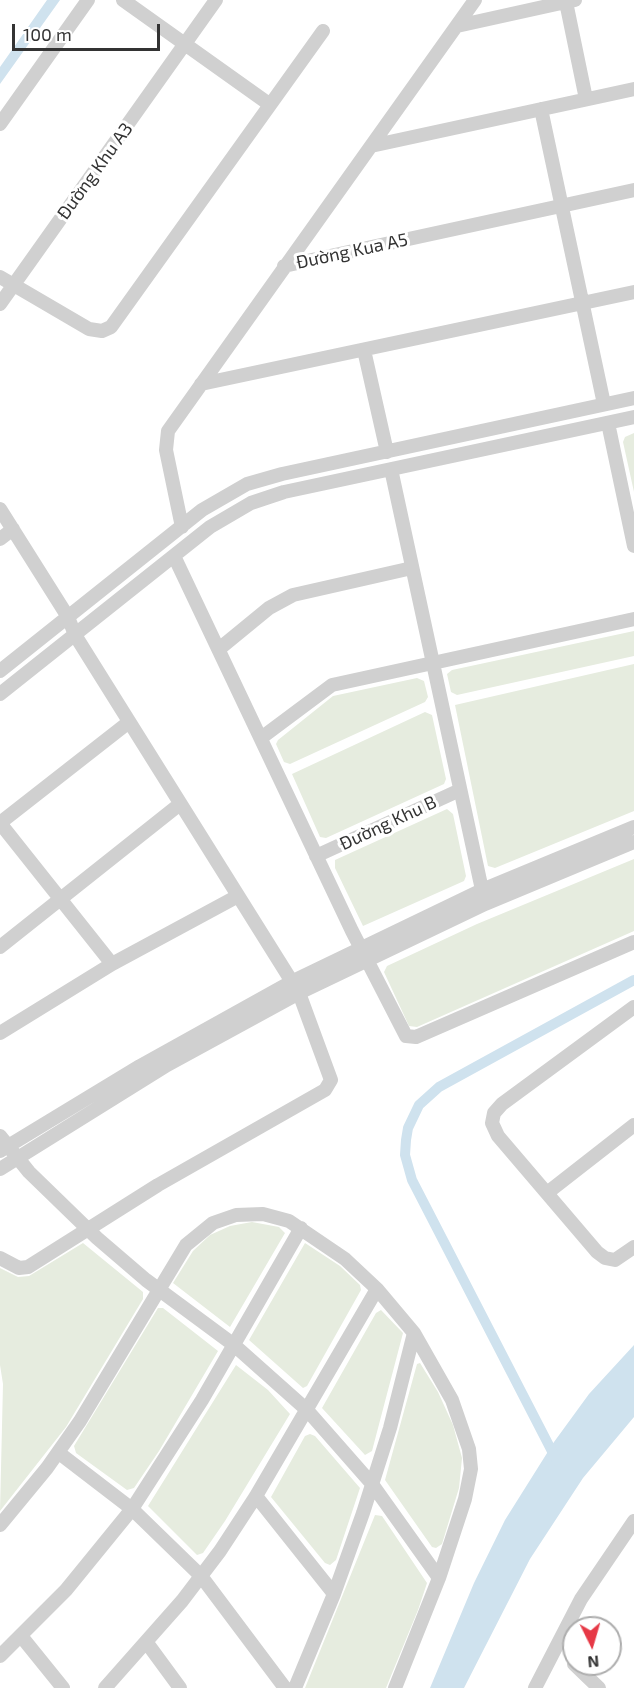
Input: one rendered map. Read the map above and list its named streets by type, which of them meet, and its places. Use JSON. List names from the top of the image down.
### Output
{
  "streets": {
    "street": ["Đường Khu A3", "Đường Kua A5", "Đường Khu B"]
  },
  "scale_bar": "100 m",
  "north": "bottom"
}
